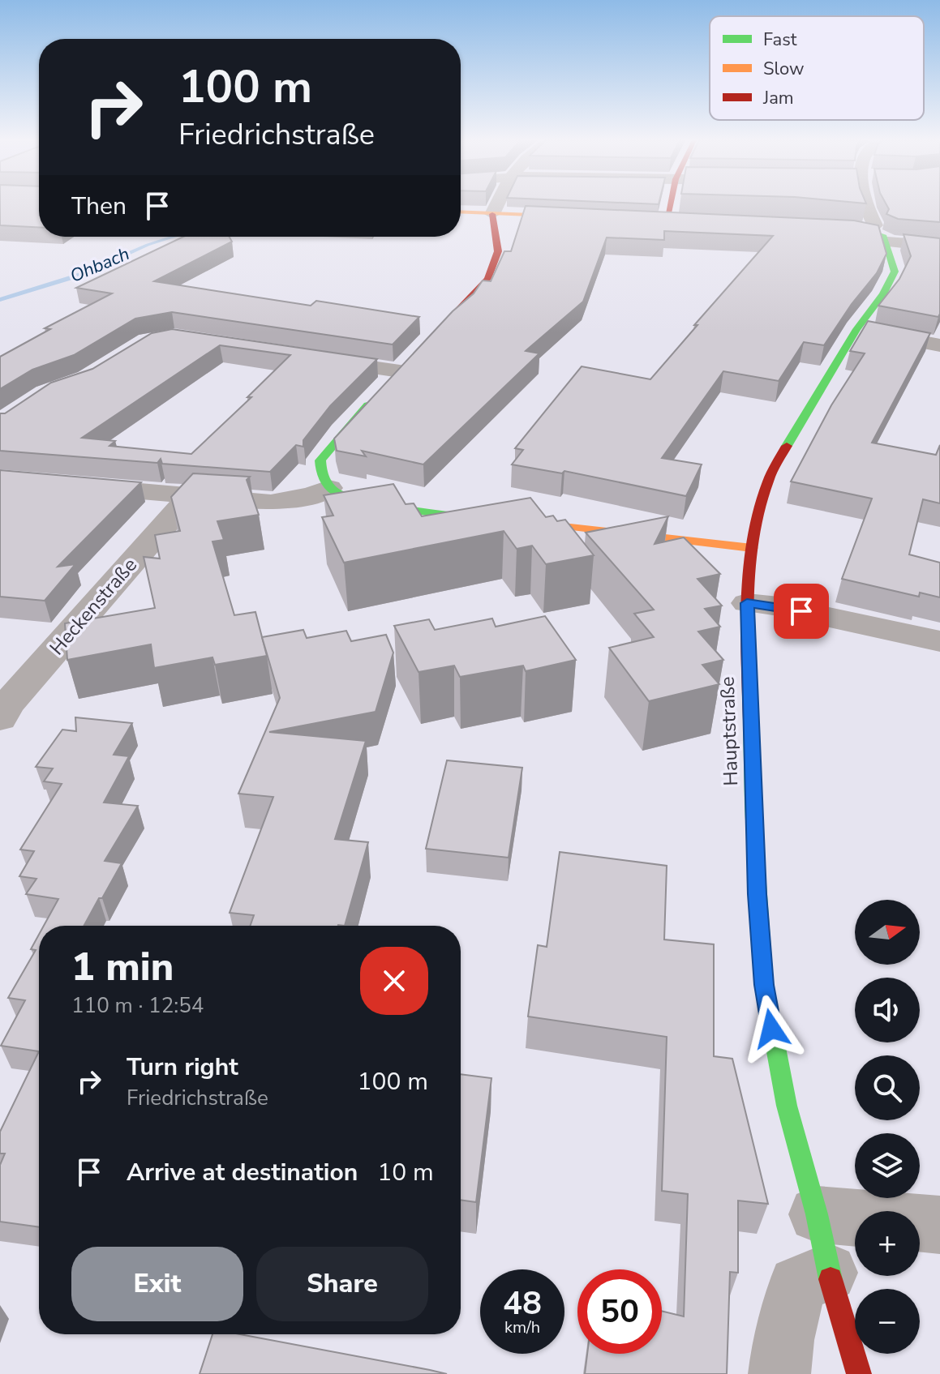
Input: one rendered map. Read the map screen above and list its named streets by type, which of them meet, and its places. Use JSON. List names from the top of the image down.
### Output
{
  "streets": {
    "main road": ["Hauptstraße"],
    "street": ["Heckenstraße"]
  },
  "water": ["Ohbach"],
  "legend": ["Fast", "Slow", "Jam"],
  "north": "right",
  "page": {
    "turn": ["100 m", "Friedrichstraße"],
    "then": "Then",
    "map_buttons": ["+", "−"],
    "heading": ["1 min", "110 m · 12:54"],
    "list": [
      {
        "name": "Turn right",
        "note": "Friedrichstraße",
        "value": "100 m"
      },
      {
        "name": "Arrive at destination",
        "value": "10 m"
      }
    ],
    "buttons": ["Exit", "Share"],
    "speed": "48 km/h",
    "limit": "50"
  }
}
